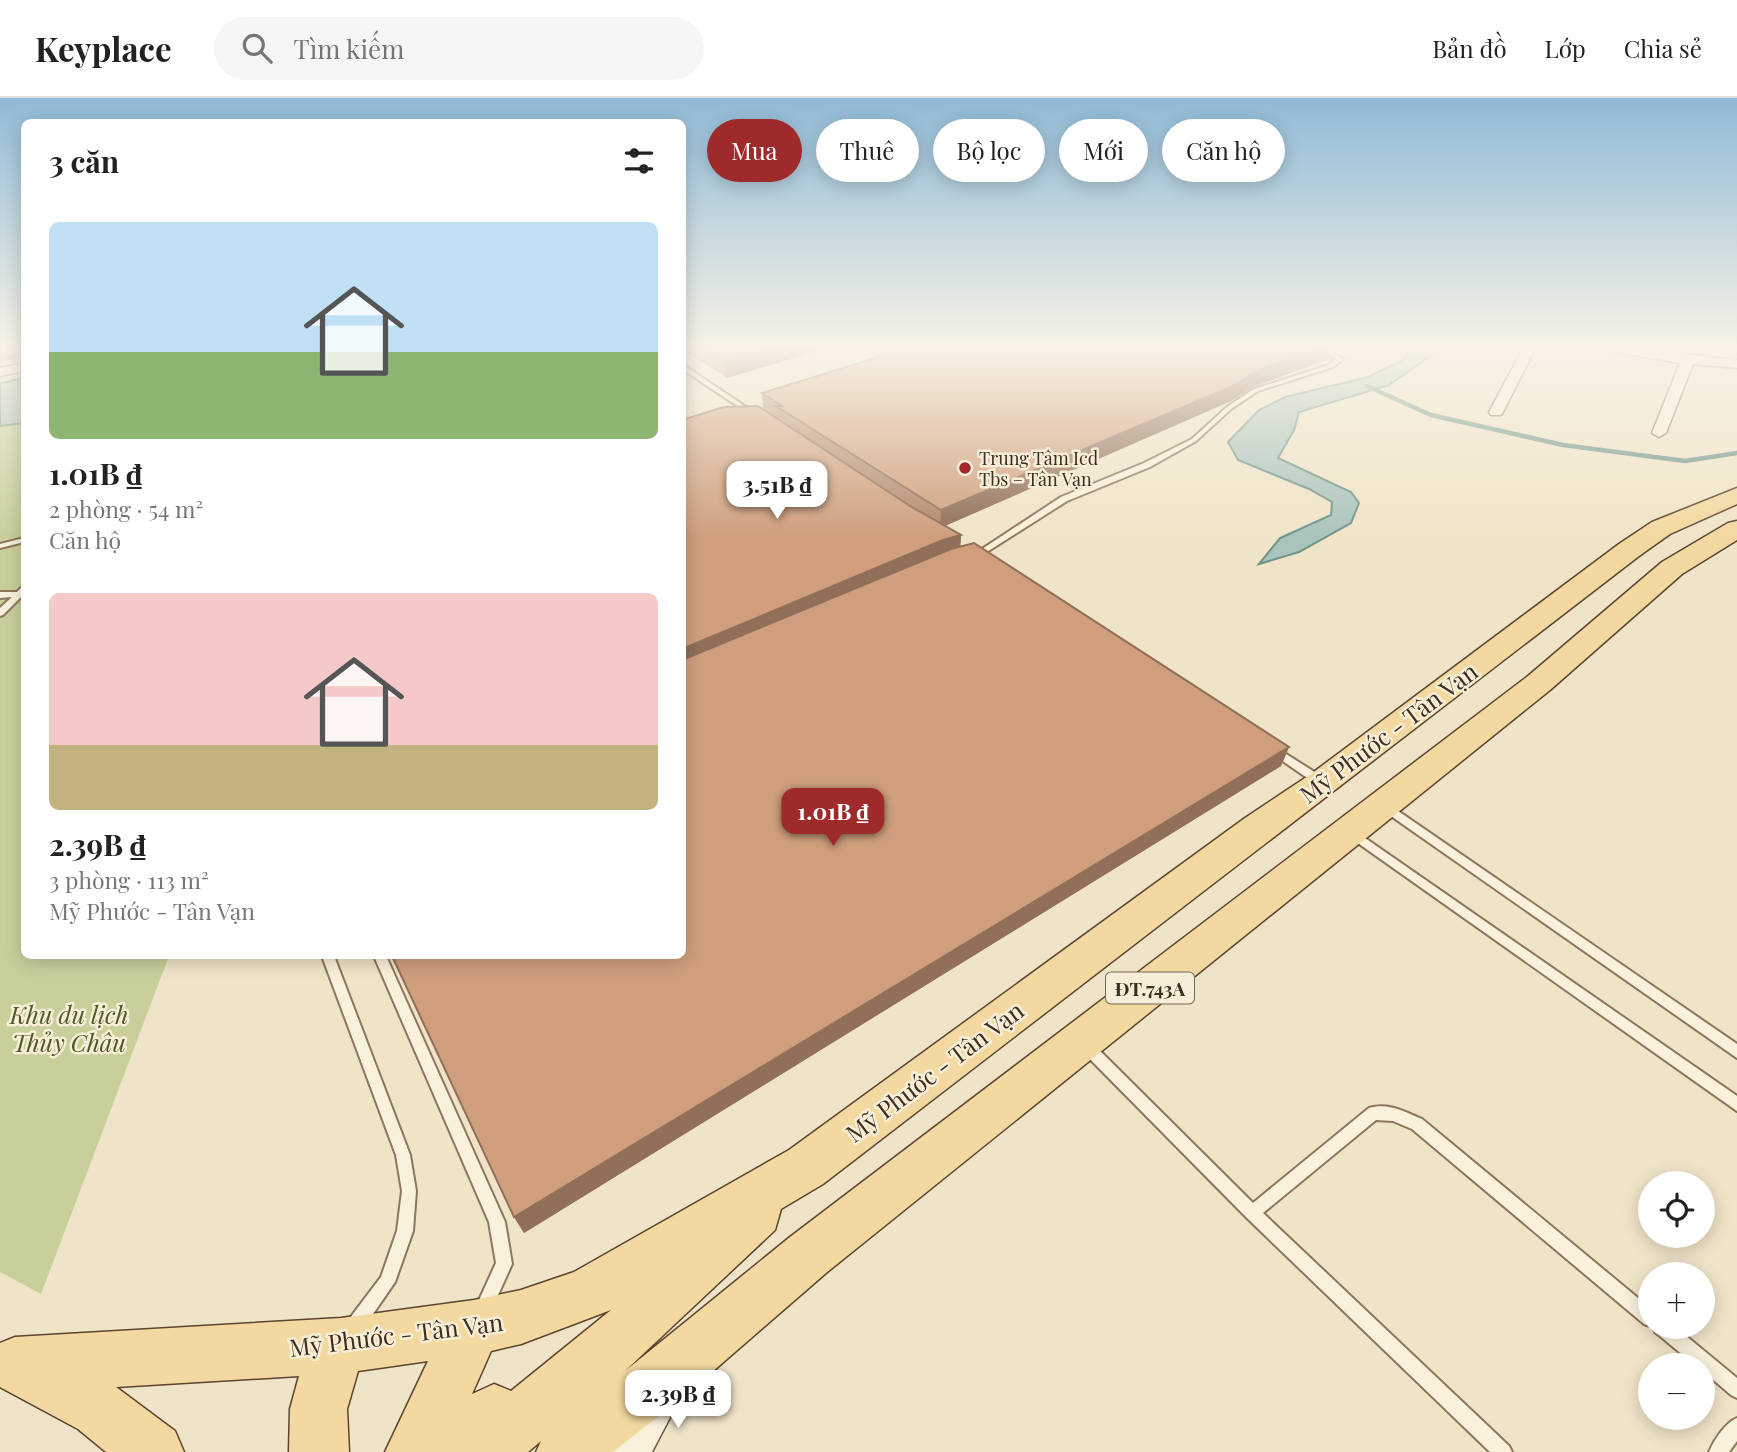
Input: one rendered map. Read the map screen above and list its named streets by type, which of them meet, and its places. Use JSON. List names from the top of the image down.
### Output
{
  "streets": {
    "main road": ["Mỹ Phước - Tân Vạn", "ĐT.743A"]
  },
  "crossings": [
    ["Mỹ Phước - Tân Vạn", "ĐT.743A"]
  ],
  "parks": ["Khu du lịch Thủy Châu"],
  "places": ["Trung Tâm Icd Tbs – Tân Vạn"],
  "page": {
    "header": "Keyplace",
    "search": "Tìm kiếm",
    "nav": ["Bản đồ", "Lớp", "Chia sẻ"],
    "chip": [
      "Mua",
      "Thuê",
      "Bộ lọc",
      "Mới",
      "Căn hộ"
    ],
    "heading": "3 căn",
    "list": [
      {
        "name": "1.01B ₫",
        "note": "2 phòng · 54 m² · Căn hộ"
      },
      {
        "name": "2.39B ₫",
        "note": "3 phòng · 113 m² · Mỹ Phước - Tân Vạn"
      }
    ],
    "price": ["3.51B ₫", "1.01B ₫", "2.39B ₫"],
    "map_buttons": ["+", "−"]
  }
}
